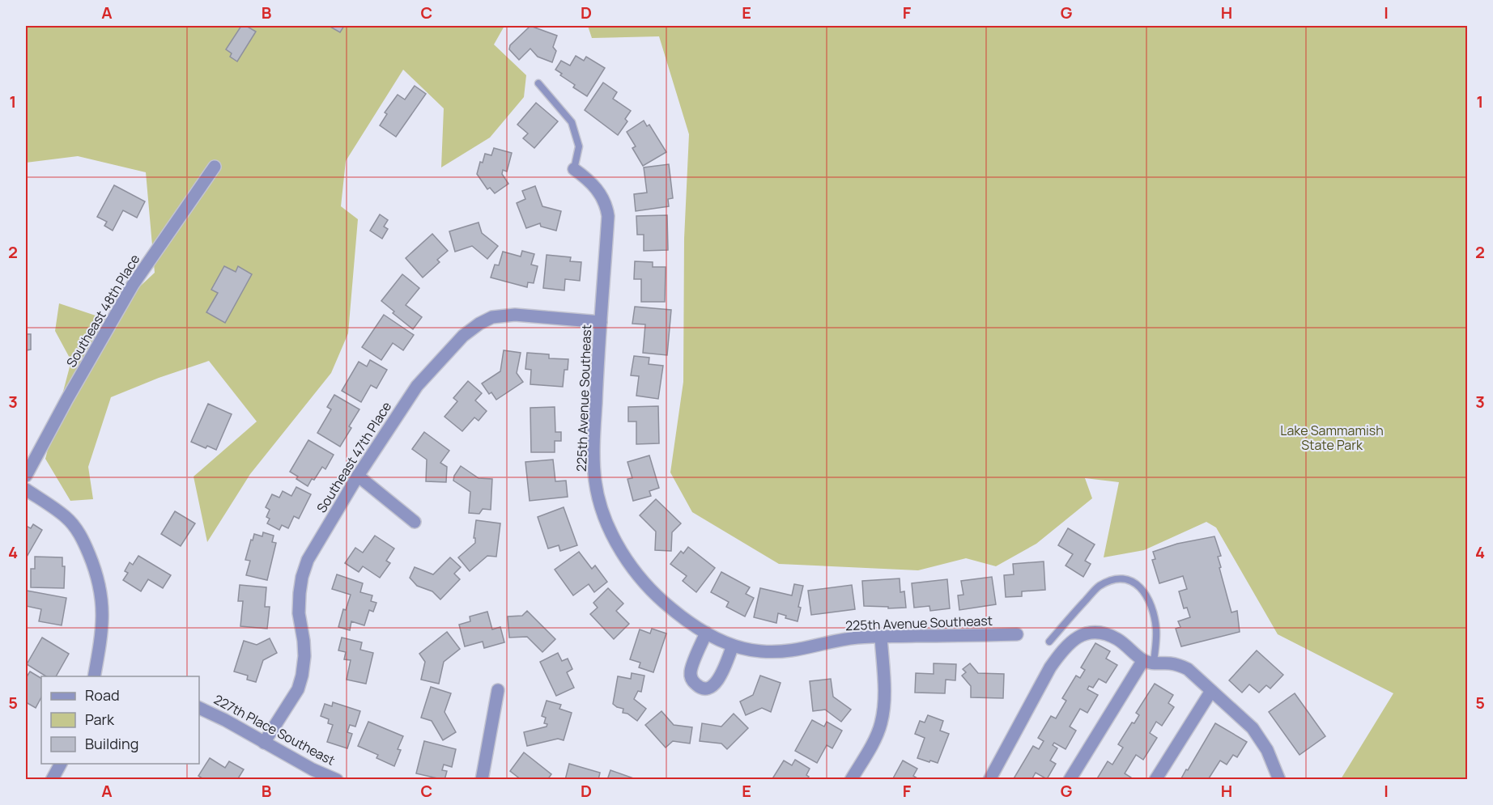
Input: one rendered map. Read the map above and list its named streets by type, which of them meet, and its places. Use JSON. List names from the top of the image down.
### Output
{
  "streets": {
    "street": [
      "Southeast 48th Place",
      "225th Avenue Southeast",
      "Southeast 47th Place",
      "227th Place Southeast"
    ]
  },
  "crossings": [
    ["225th Avenue Southeast", "Southeast 47th Place"],
    ["Southeast 47th Place", "227th Place Southeast"]
  ],
  "parks": ["Lake Sammamish State Park"],
  "legend": ["Road", "Park", "Building"],
  "grid": {
    "columns": [
      "A",
      "B",
      "C",
      "D",
      "E",
      "F",
      "G",
      "H",
      "I"
    ],
    "rows": [
      "1",
      "2",
      "3",
      "4",
      "5"
    ]
  }
}
